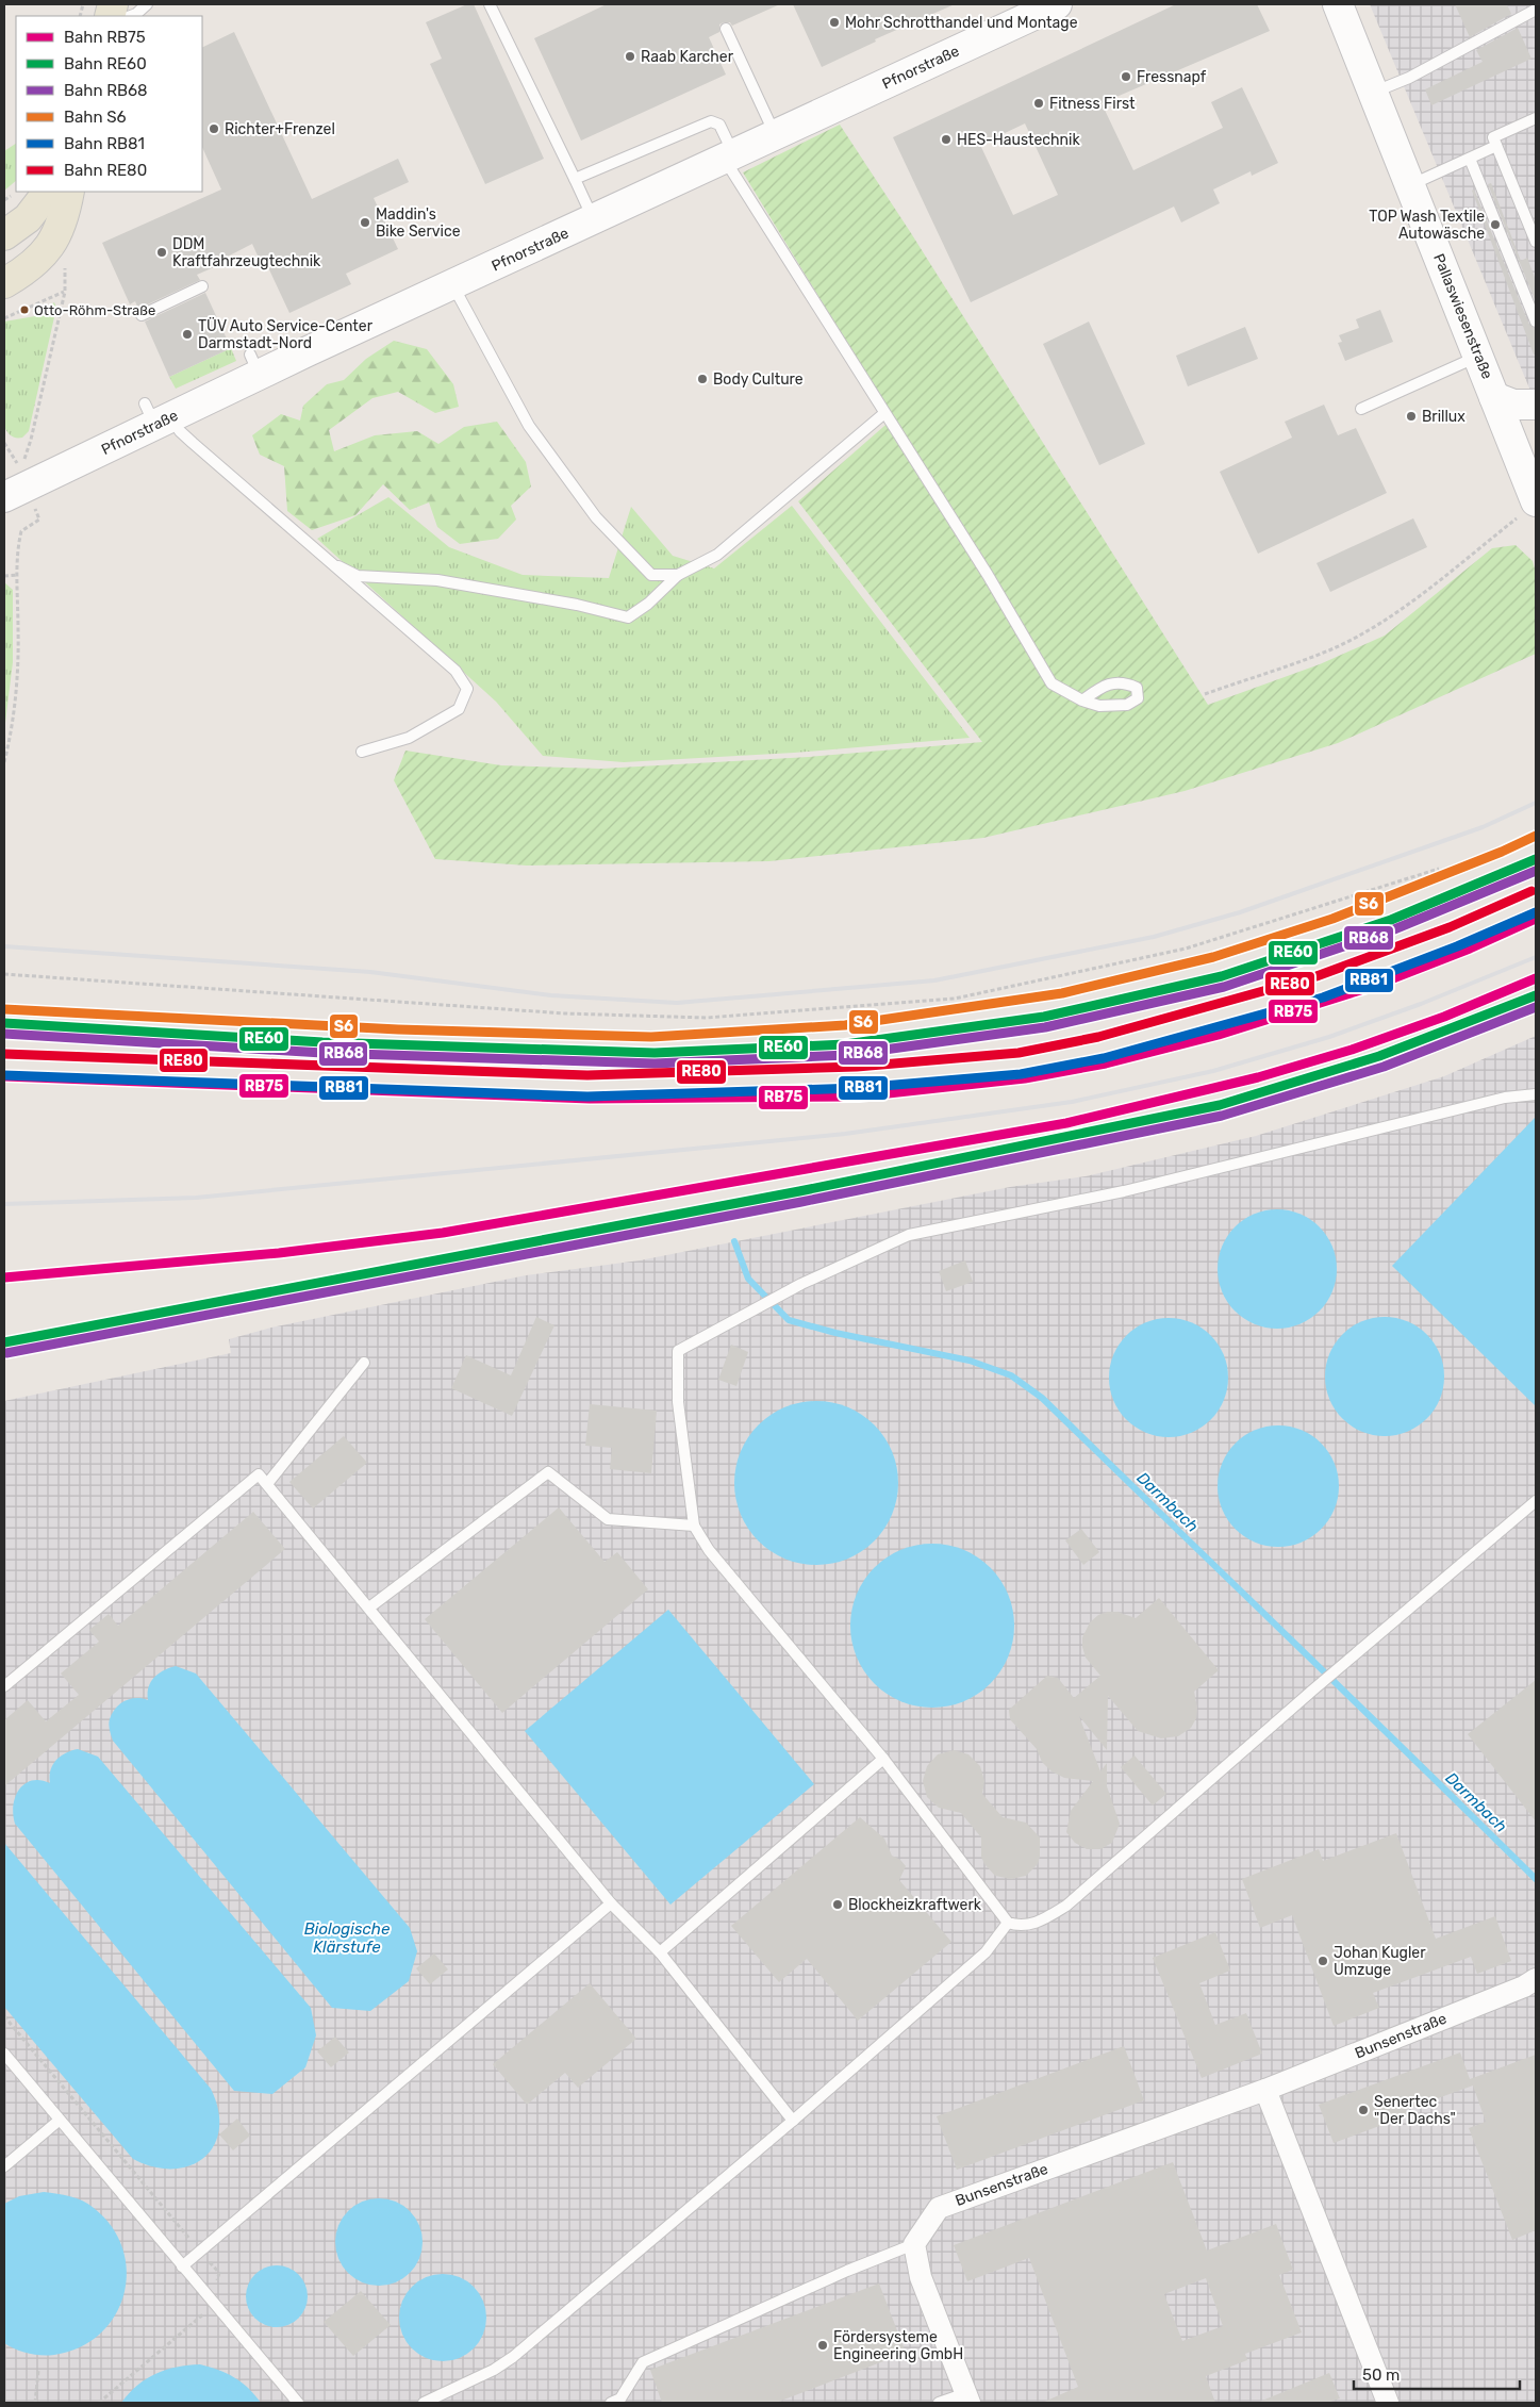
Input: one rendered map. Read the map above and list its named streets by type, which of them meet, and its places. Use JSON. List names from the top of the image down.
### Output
{
  "streets": {
    "street": ["Pfnorstraße", "Pallaswiesenstraße", "Bunsenstraße"]
  },
  "water": ["Darmbach", "Biologische Klärstufe"],
  "places": [
    "Mohr Schrotthandel und Montage",
    "Raab Karcher",
    "Fressnapf",
    "Fitness First",
    "Richter+Frenzel",
    "HES-Haustechnik",
    "Maddin's Bike Service",
    "TOP Wash Textile Autowäsche",
    "DDM Kraftfahrzeugtechnik",
    "Otto-Röhm-Straße",
    "TÜV Auto Service-Center Darmstadt-Nord",
    "Body Culture",
    "Brillux",
    "Blockheizkraftwerk",
    "Johan Kugler Umzuge",
    "Senertec \"Der Dachs\"",
    "Fördersysteme Engineering GmbH"
  ],
  "lines": [
    "rail line S6",
    "rail line RE60",
    "rail line RB68",
    "rail line RE80",
    "rail line RB81",
    "rail line RB75"
  ],
  "legend": [
    "Bahn RB75",
    "Bahn RE60",
    "Bahn RB68",
    "Bahn S6",
    "Bahn RB81",
    "Bahn RE80"
  ],
  "scale_bar": "50 m"
}
